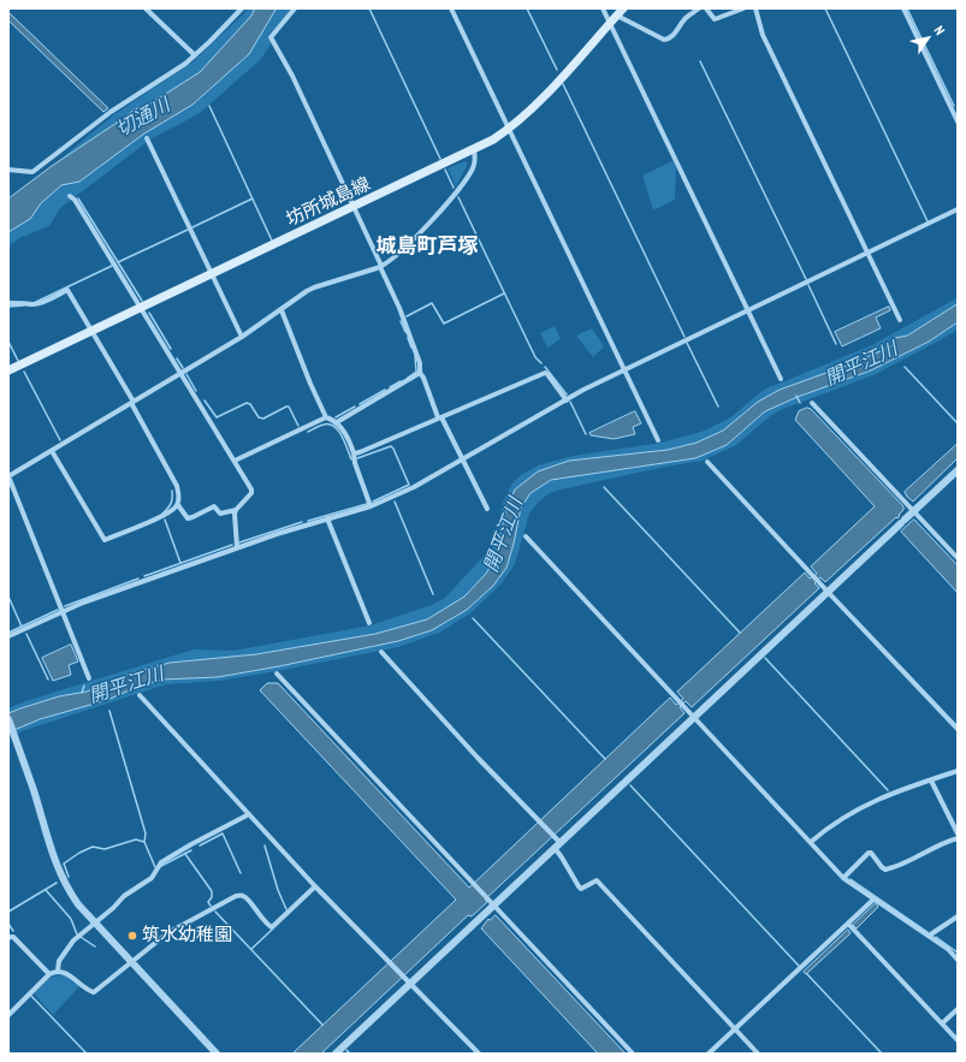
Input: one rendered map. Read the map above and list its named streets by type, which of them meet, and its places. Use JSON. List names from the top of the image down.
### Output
{
  "streets": {
    "main road": ["坊所城島線"]
  },
  "districts": ["城島町芦塚"],
  "water": ["切通川", "開平江川"],
  "places": ["筑水幼稚園"],
  "north": "top right"
}
